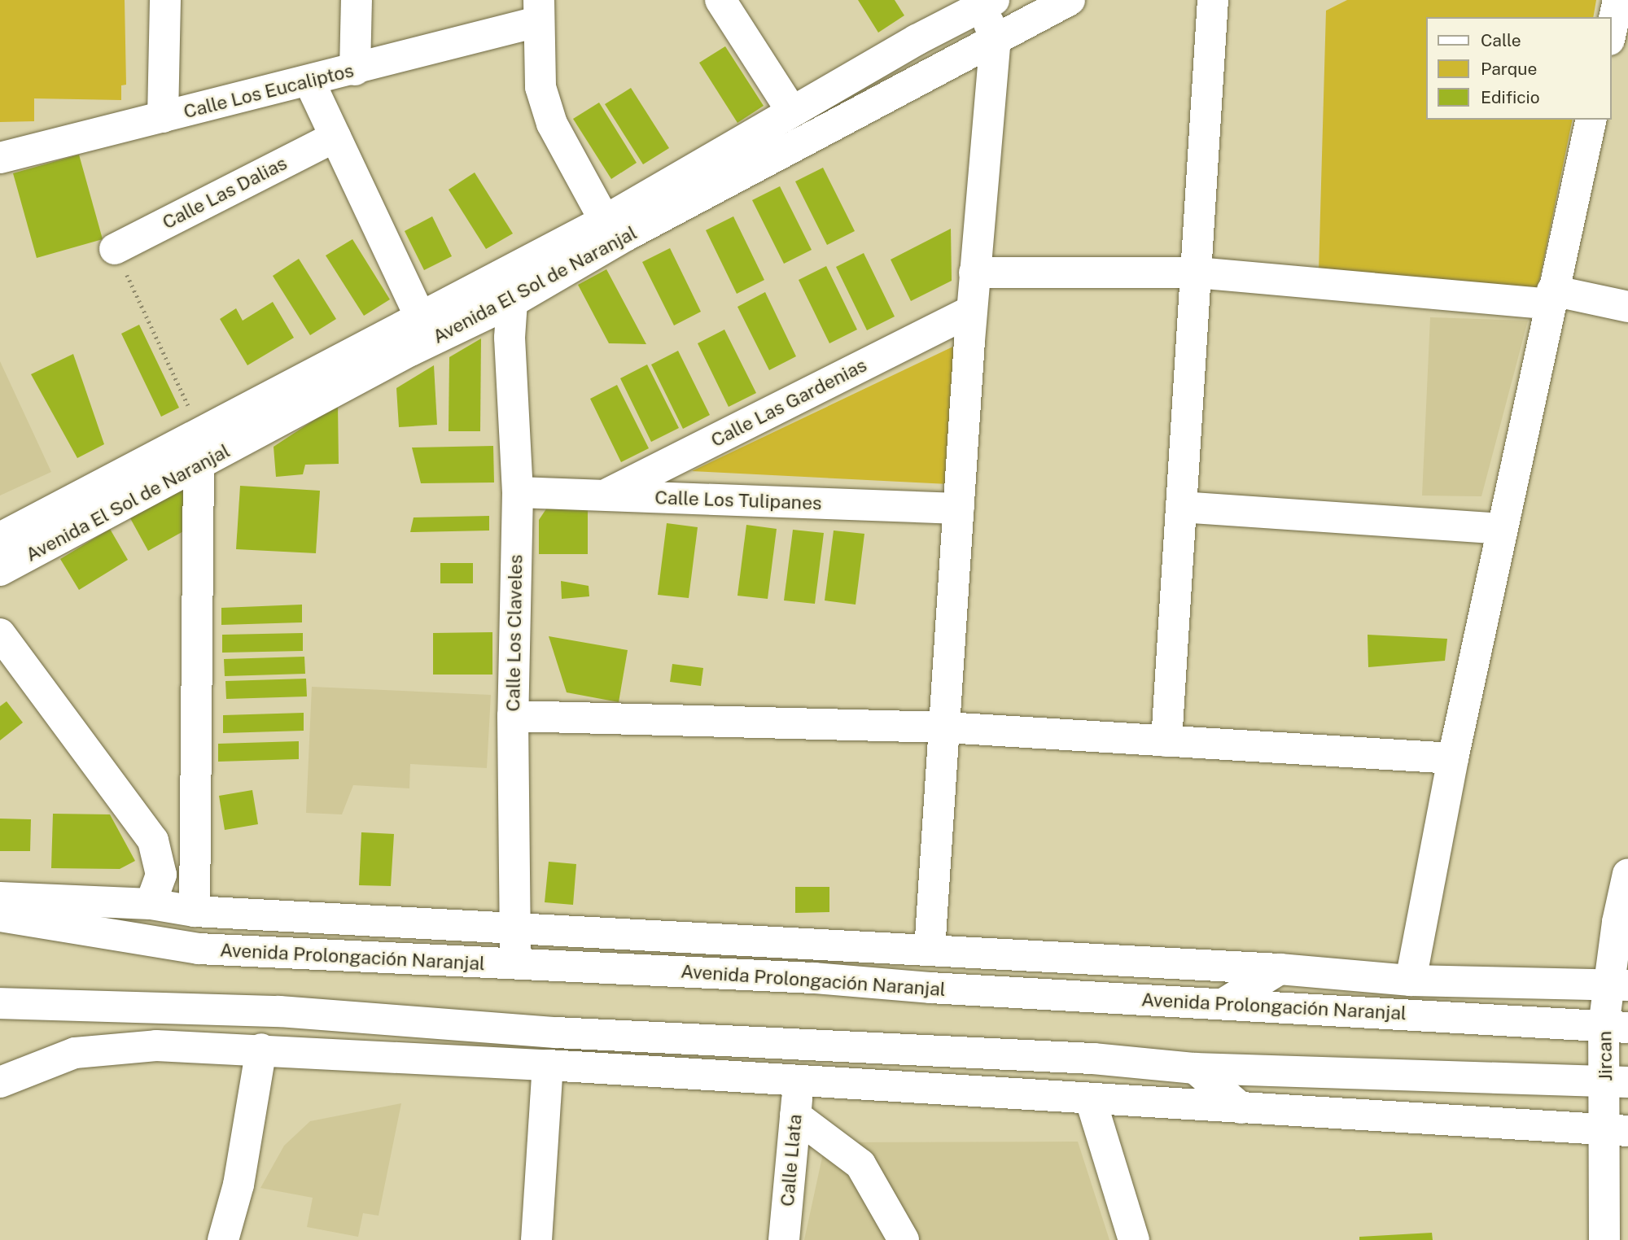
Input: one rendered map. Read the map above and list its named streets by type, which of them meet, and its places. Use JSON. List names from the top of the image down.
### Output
{
  "streets": {
    "street": [
      "Calle Los Eucaliptos",
      "Calle Las Dalias",
      "Avenida El Sol de Naranjal",
      "Calle Las Gardenias",
      "Calle Los Tulipanes",
      "Calle Los Claveles",
      "Avenida Prolongación Naranjal",
      "Jircan",
      "Calle Llata"
    ]
  },
  "crossings": [
    ["Avenida El Sol de Naranjal", "Calle Los Claveles"],
    ["Calle Las Gardenias", "Calle Los Tulipanes"],
    ["Calle Los Tulipanes", "Calle Los Claveles"],
    ["Calle Los Claveles", "Avenida Prolongación Naranjal"],
    ["Avenida Prolongación Naranjal", "Jircan"]
  ],
  "legend": ["Calle", "Parque", "Edificio"]
}
